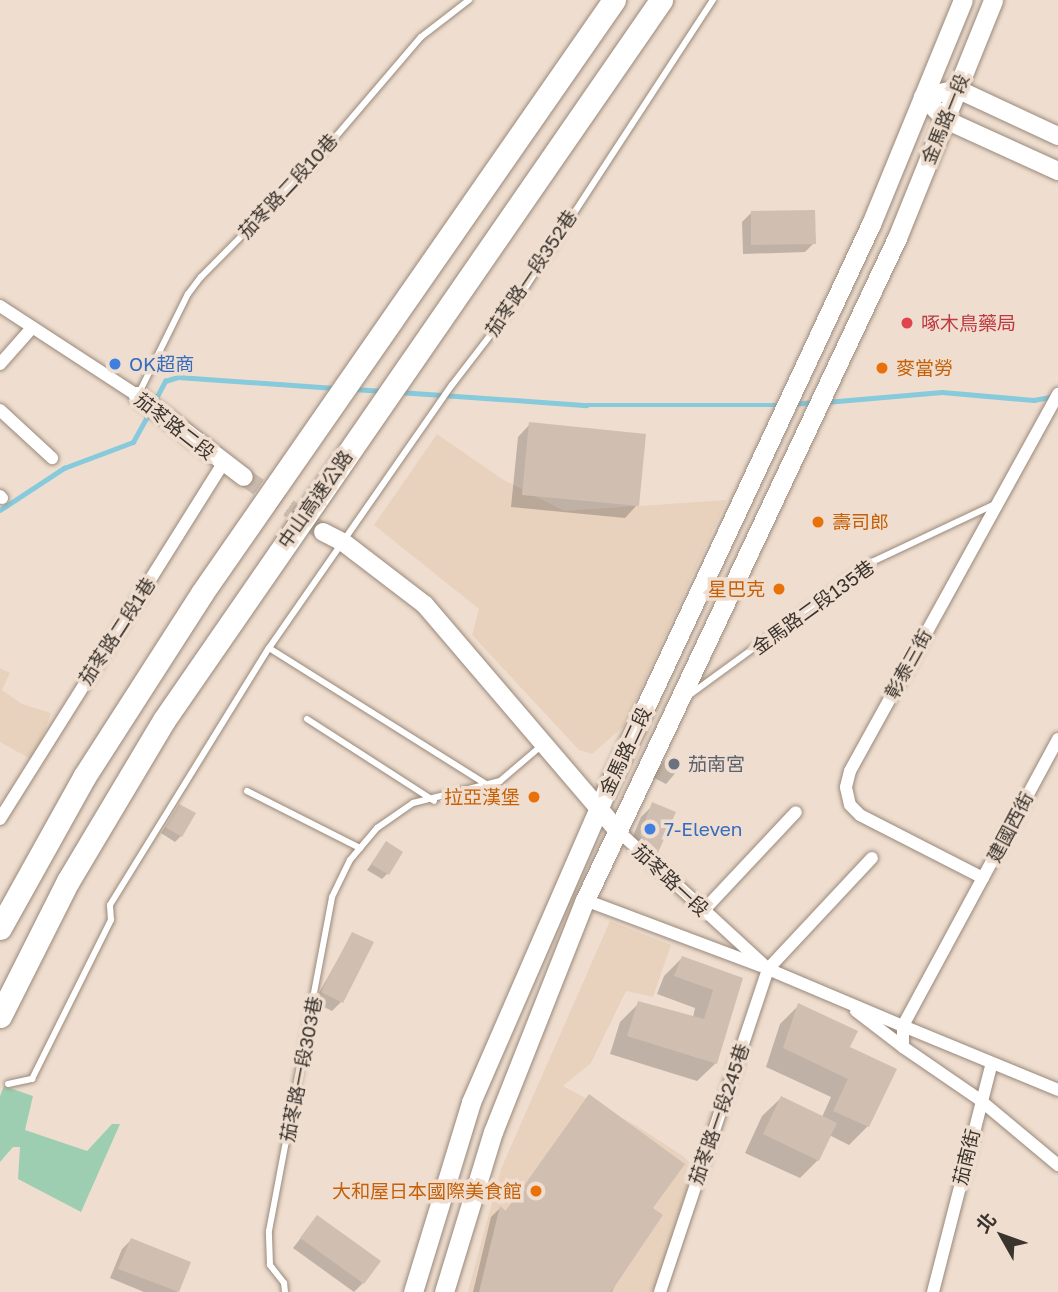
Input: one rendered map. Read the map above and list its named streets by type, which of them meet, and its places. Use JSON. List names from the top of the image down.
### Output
{
  "streets": {
    "highway": ["中山高速公路"],
    "main road": ["金馬路一段", "金馬路二段"],
    "street": [
      "茄苳路二段",
      "茄苳路二段1巷",
      "彰泰三街",
      "建國西街",
      "茄苳路一段",
      "茄苳路一段245巷",
      "茄南街"
    ],
    "lane": [
      "茄苳路二段10巷",
      "茄苳路一段352巷",
      "金馬路二段135巷",
      "茄苳路一段303巷"
    ]
  },
  "crossings": [
    ["金馬路一段", "金馬路二段"],
    ["茄苳路二段10巷", "茄苳路二段"],
    ["茄苳路一段352巷", "茄苳路一段"],
    ["茄苳路二段", "茄苳路二段1巷"],
    ["金馬路二段135巷", "彰泰三街"],
    ["金馬路二段135巷", "金馬路二段"],
    ["彰泰三街", "建國西街"],
    ["金馬路二段", "茄苳路一段"],
    ["建國西街", "茄苳路一段"],
    ["茄苳路一段", "茄苳路一段303巷"],
    ["茄苳路一段", "茄苳路一段245巷"],
    ["茄苳路一段", "茄南街"]
  ],
  "places": [
    "啄木鳥藥局",
    "OK超商",
    "麥當勞",
    "壽司郎",
    "星巴克",
    "茄南宮",
    "拉亞漢堡",
    "7-Eleven",
    "大和屋日本國際美食館"
  ],
  "north": "top left"
}
